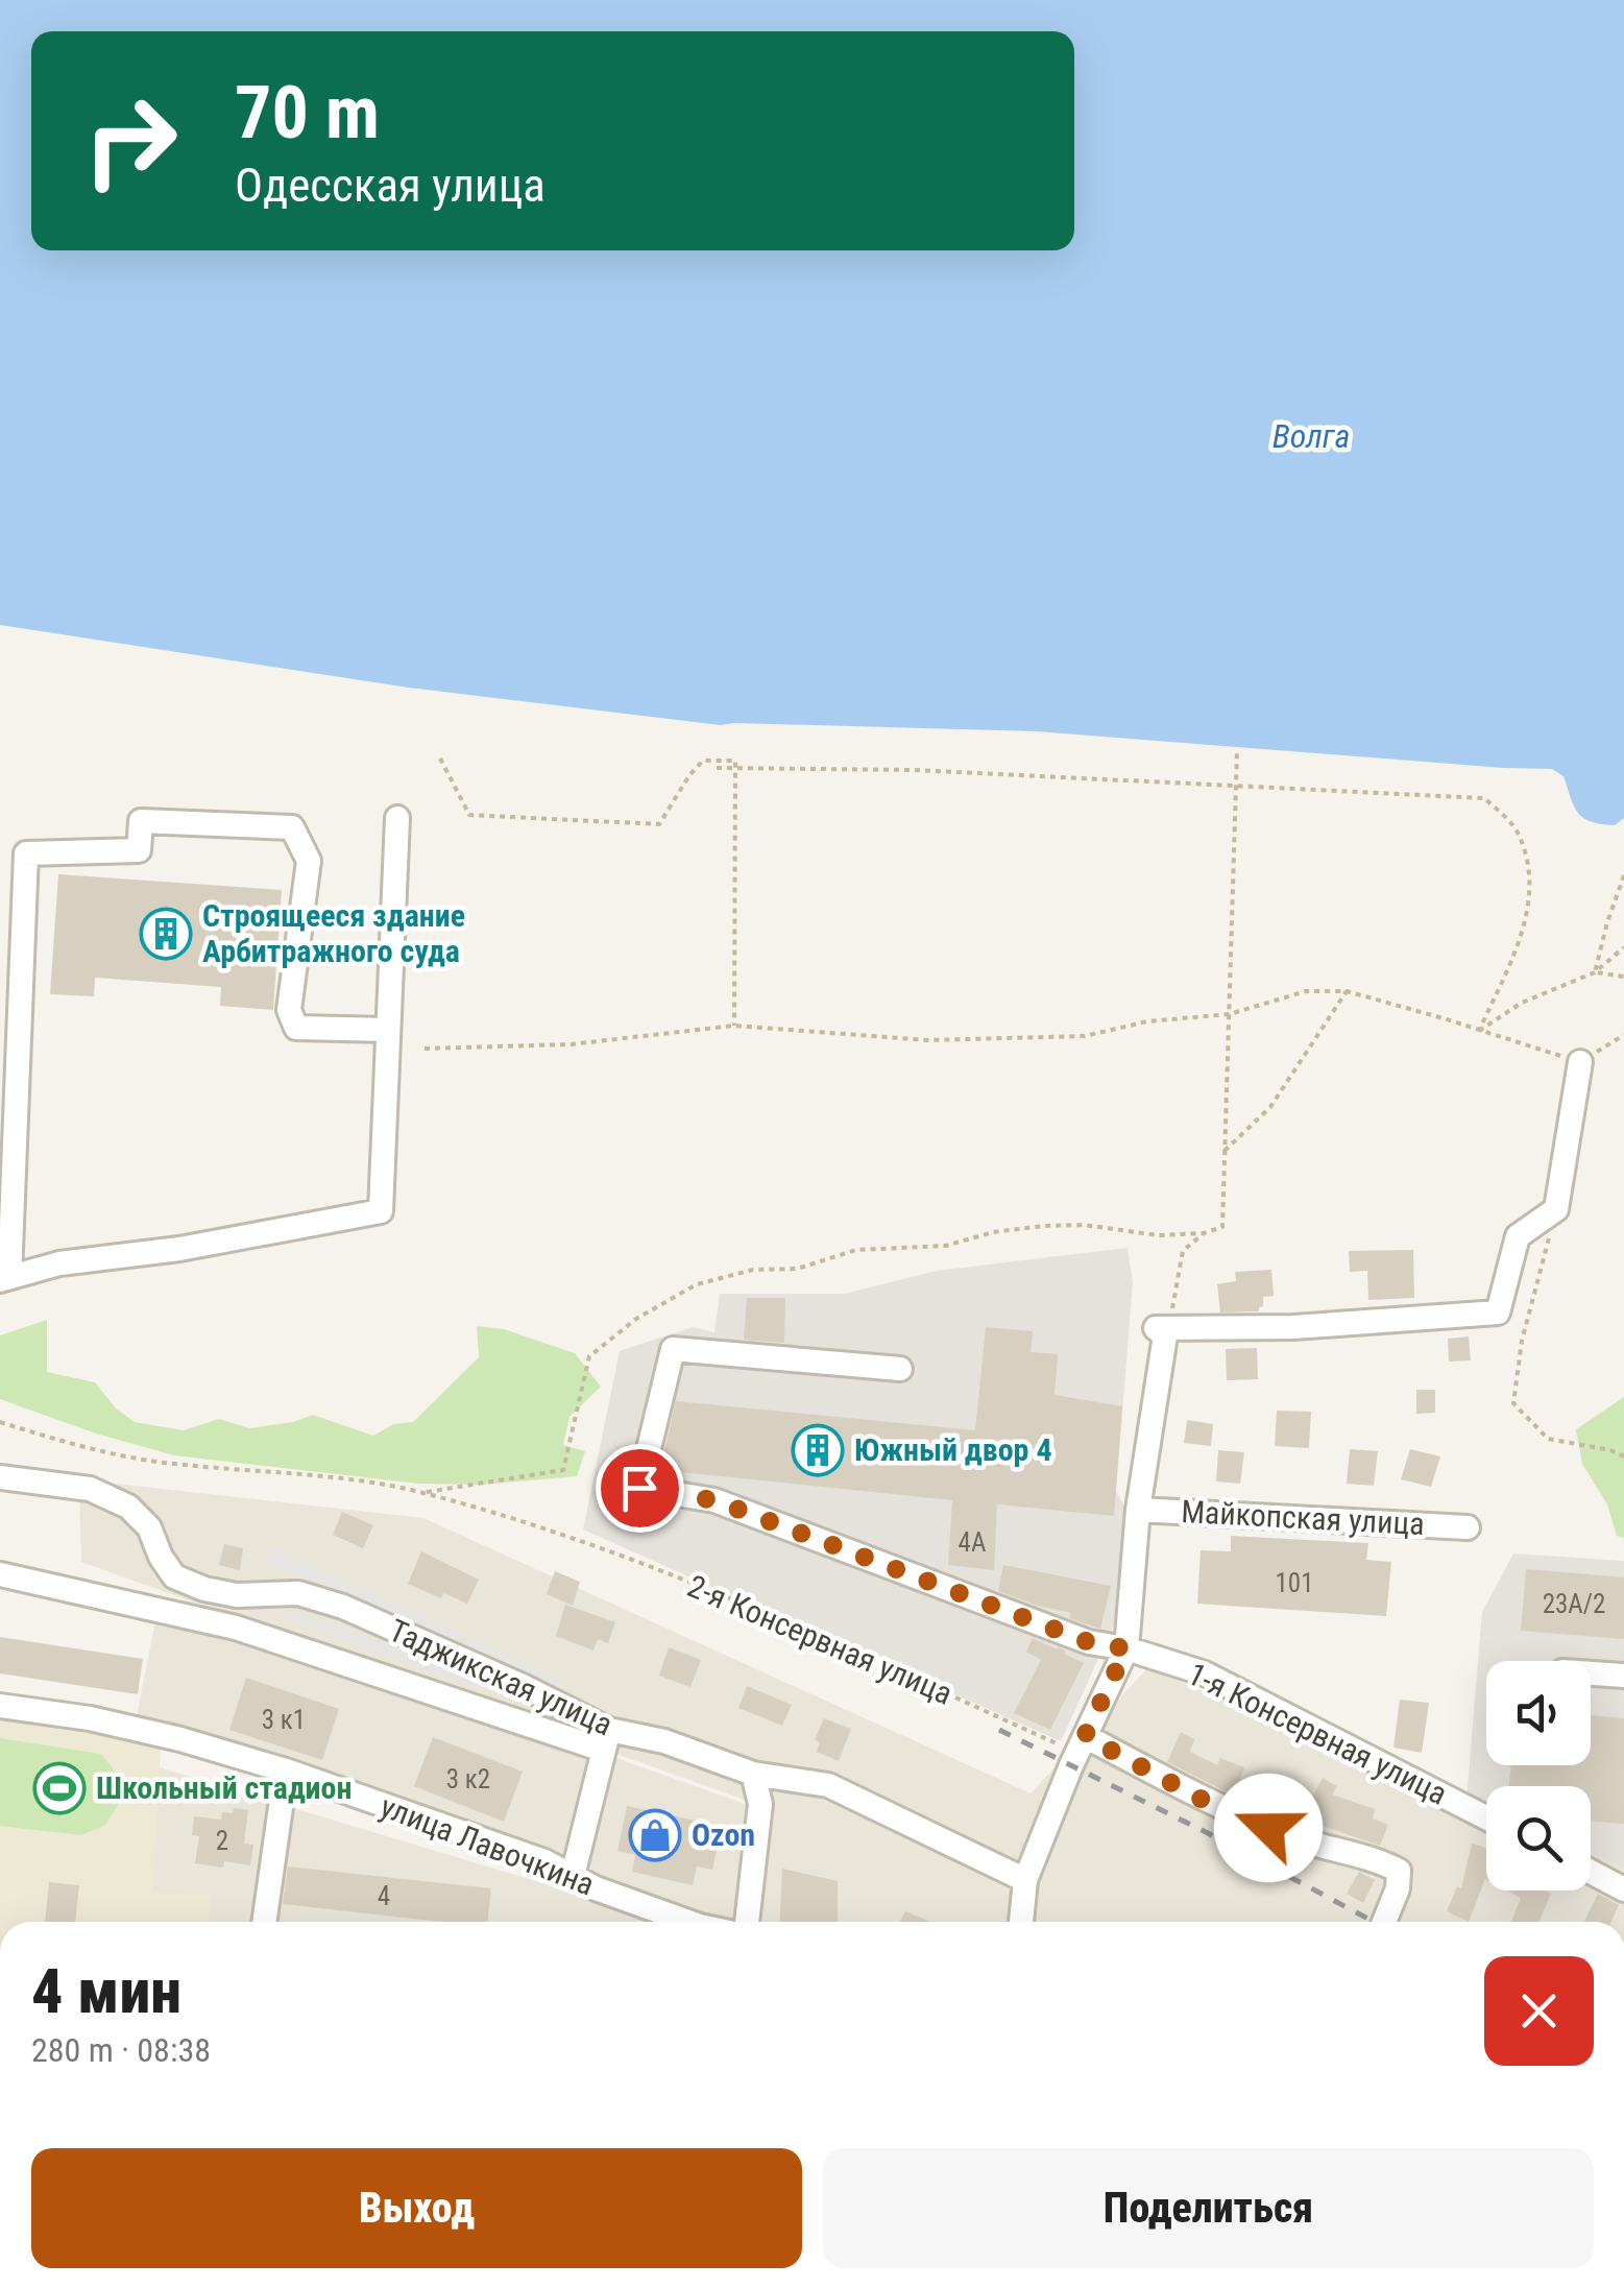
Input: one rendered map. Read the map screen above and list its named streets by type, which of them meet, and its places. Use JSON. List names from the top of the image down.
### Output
{
  "streets": {
    "street": [
      "Майкопская улица",
      "Таджикская улица",
      "1-я Консервная улица",
      "улица Лавочкина"
    ],
    "path": ["2-я Консервная улица"]
  },
  "water": ["Волга"],
  "places": {
    "building": ["Строящееся здание Арбитражного суда", "Южный двор 4"],
    "sports": ["Школьный стадион"],
    "shop": ["Ozon"]
  },
  "house_numbers": [
    "4А",
    "101",
    "23А/2",
    "3 к1",
    "3 к2",
    "2",
    "4"
  ],
  "page": {
    "turn": ["70 m", "Одесская улица"],
    "heading": ["4 мин", "280 m · 08:38"],
    "buttons": ["Выход", "Поделиться"]
  }
}
